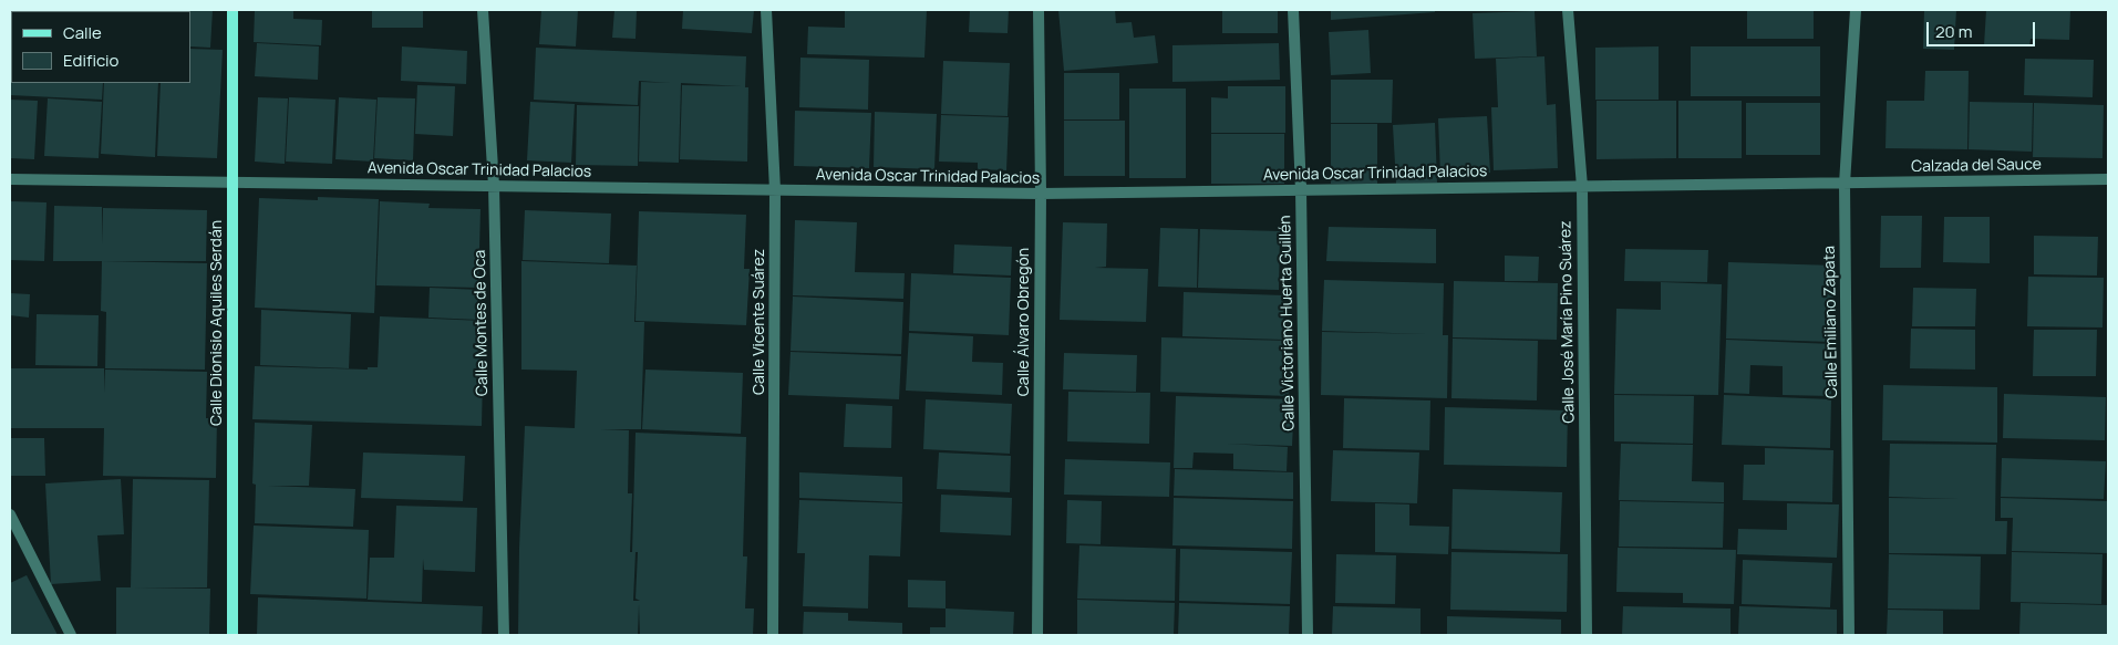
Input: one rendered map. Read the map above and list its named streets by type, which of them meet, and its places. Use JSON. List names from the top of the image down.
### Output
{
  "streets": {
    "street": [
      "Calzada del Sauce",
      "Avenida Oscar Trinidad Palacios",
      "Calle Vicente Suárez",
      "Calle Álvaro Obregón",
      "Calle José María Pino Suárez",
      "Calle Emiliano Zapata",
      "Calle Dionisio Aquiles Serdán",
      "Calle Montes de Oca",
      "Calle Victoriano Huerta Guillén"
    ]
  },
  "crossings": [
    ["Calzada del Sauce", "Avenida Oscar Trinidad Palacios"],
    ["Calzada del Sauce", "Calle Emiliano Zapata"],
    ["Avenida Oscar Trinidad Palacios", "Calle Vicente Suárez"],
    ["Avenida Oscar Trinidad Palacios", "Calle Álvaro Obregón"],
    ["Avenida Oscar Trinidad Palacios", "Calle José María Pino Suárez"],
    ["Avenida Oscar Trinidad Palacios", "Calle Emiliano Zapata"],
    ["Avenida Oscar Trinidad Palacios", "Calle Dionisio Aquiles Serdán"],
    ["Avenida Oscar Trinidad Palacios", "Calle Montes de Oca"],
    ["Avenida Oscar Trinidad Palacios", "Calle Victoriano Huerta Guillén"]
  ],
  "legend": ["Calle", "Edificio"],
  "scale_bar": "20 m"
}
